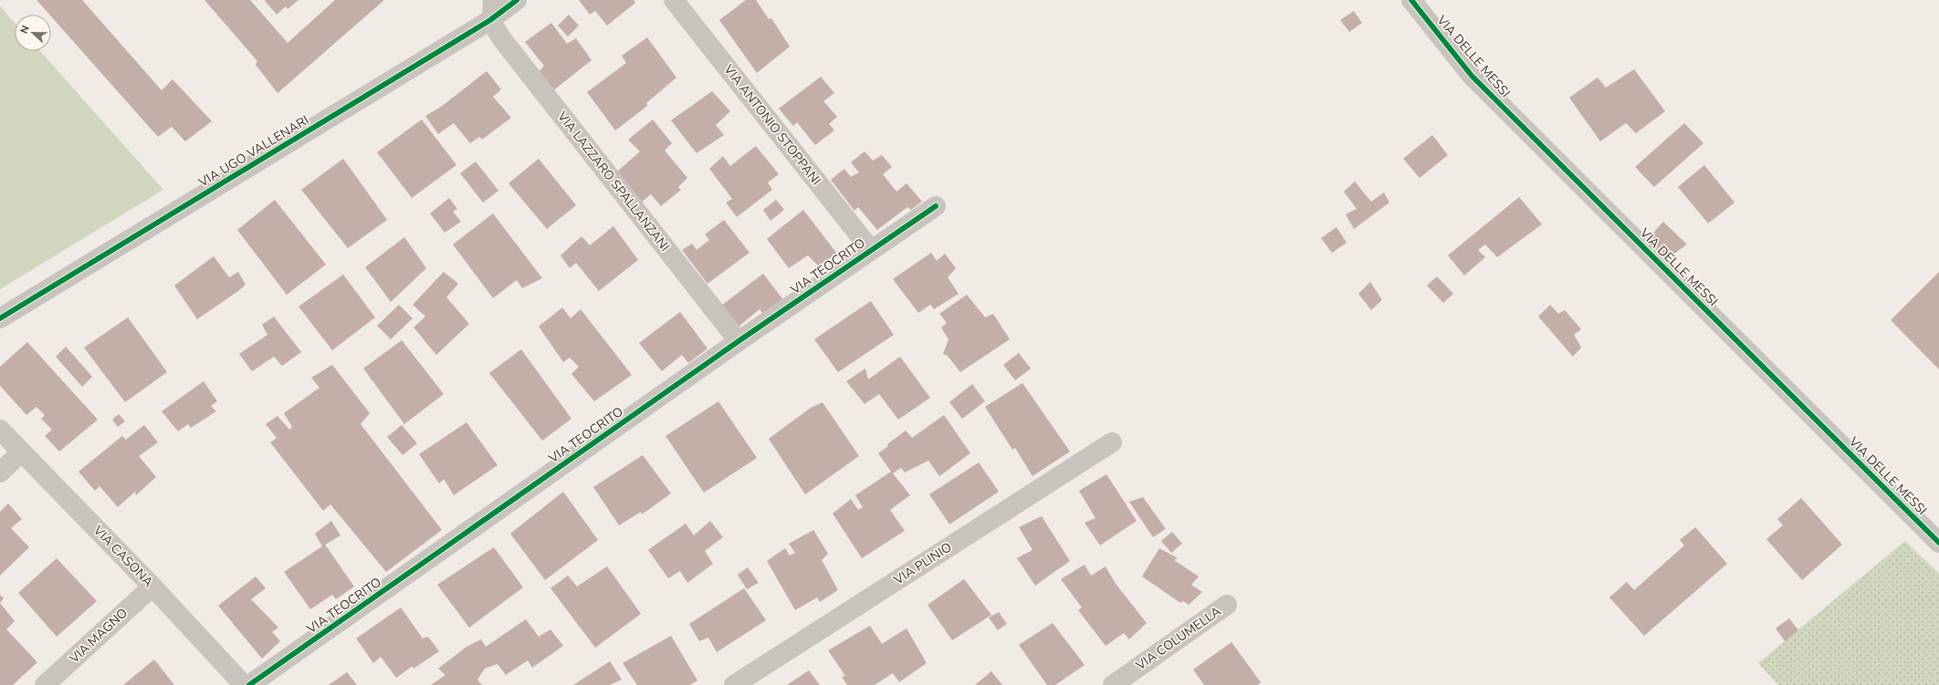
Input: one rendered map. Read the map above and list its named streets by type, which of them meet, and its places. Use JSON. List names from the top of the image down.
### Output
{
  "streets": {
    "street": [
      "VIA DELLE MESSI",
      "VIA ANTONIO STOPPANI",
      "VIA UGO VALLENARI",
      "VIA LAZZARO SPALLANZANI",
      "VIA TEOCRITO",
      "VIA CASONA",
      "VIA PLINIO",
      "VIA MAGNO",
      "VIA COLUMELLA"
    ]
  },
  "crossings": [
    ["VIA ANTONIO STOPPANI", "VIA TEOCRITO"],
    ["VIA UGO VALLENARI", "VIA LAZZARO SPALLANZANI"],
    ["VIA LAZZARO SPALLANZANI", "VIA TEOCRITO"],
    ["VIA CASONA", "VIA MAGNO"]
  ],
  "north": "left"
}
